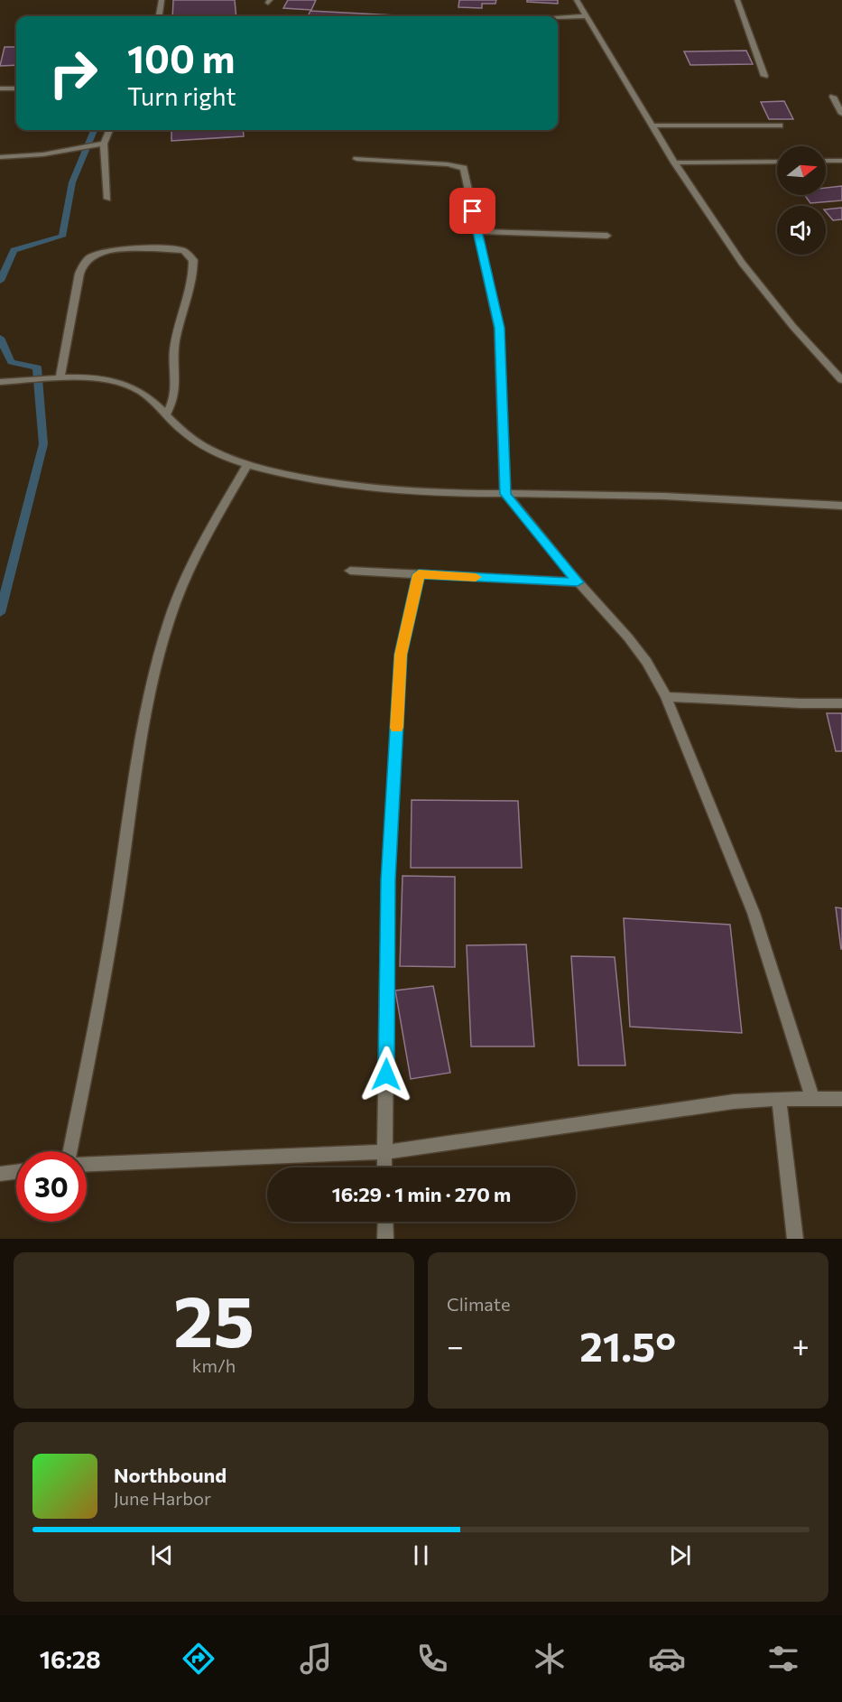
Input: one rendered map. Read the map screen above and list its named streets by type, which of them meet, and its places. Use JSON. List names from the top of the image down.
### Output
{
  "north": "right",
  "page": {
    "turn": ["100 m", "Turn right"],
    "limit": "30",
    "trip": "16:29 · 1 min · 270 m",
    "tile": [
      ["25", "km/h"],
      "Climate"
    ],
    "heat": ["−", "21.5°", "+"],
    "song": ["Northbound", "June Harbor"],
    "tabs": "16:28"
  }
}
